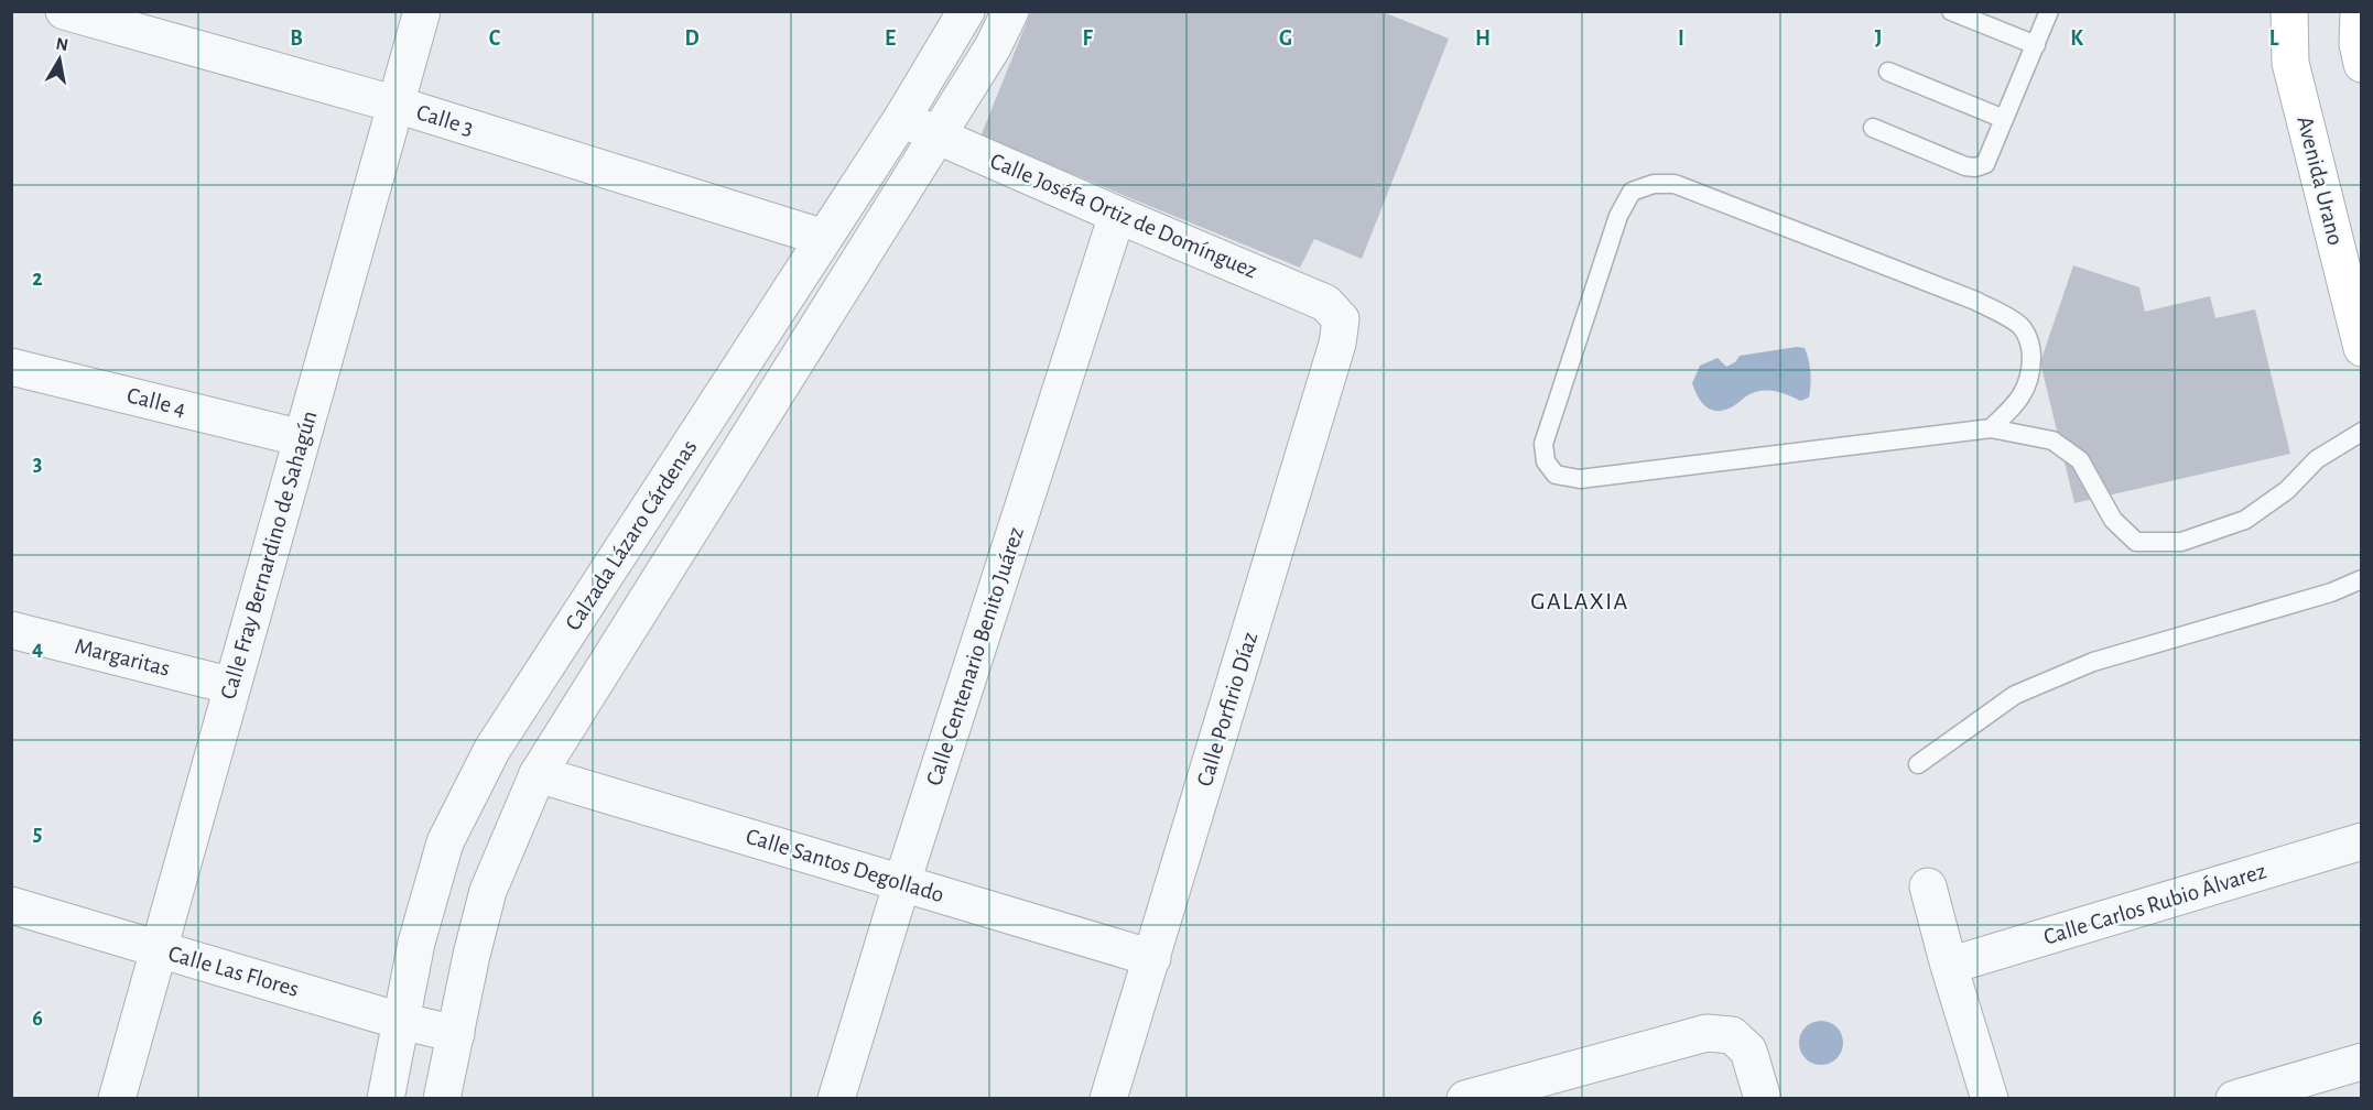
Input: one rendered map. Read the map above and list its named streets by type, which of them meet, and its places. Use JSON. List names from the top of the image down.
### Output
{
  "streets": {
    "main road": ["Avenida Urano"],
    "street": [
      "Calle 3",
      "Calle Joséfa Ortiz de Domínguez",
      "Calle 4",
      "Calzada Lázaro Cárdenas",
      "Calle Fray Bernardino de Sahagún",
      "Calle Centenario Benito Juárez",
      "Margaritas",
      "Calle Porfirio Díaz",
      "Calle Santos Degollado",
      "Calle Carlos Rubio Álvarez",
      "Calle Las Flores"
    ]
  },
  "crossings": [
    ["Calle 3", "Calzada Lázaro Cárdenas"],
    ["Calle 3", "Calle Fray Bernardino de Sahagún"],
    ["Calle Joséfa Ortiz de Domínguez", "Calzada Lázaro Cárdenas"],
    ["Calle Joséfa Ortiz de Domínguez", "Calle Centenario Benito Juárez"],
    ["Calle Joséfa Ortiz de Domínguez", "Calle Porfirio Díaz"],
    ["Calle 4", "Calle Fray Bernardino de Sahagún"],
    ["Calzada Lázaro Cárdenas", "Calle Santos Degollado"],
    ["Calzada Lázaro Cárdenas", "Calle Las Flores"],
    ["Calle Fray Bernardino de Sahagún", "Margaritas"],
    ["Calle Fray Bernardino de Sahagún", "Calle Las Flores"],
    ["Calle Centenario Benito Juárez", "Calle Santos Degollado"],
    ["Calle Porfirio Díaz", "Calle Santos Degollado"]
  ],
  "districts": ["GALAXIA"],
  "north": "top",
  "grid": {
    "columns": [
      "B",
      "C",
      "D",
      "E",
      "F",
      "G",
      "H",
      "I",
      "J",
      "K",
      "L"
    ],
    "rows": [
      "2",
      "3",
      "4",
      "5",
      "6"
    ]
  }
}
